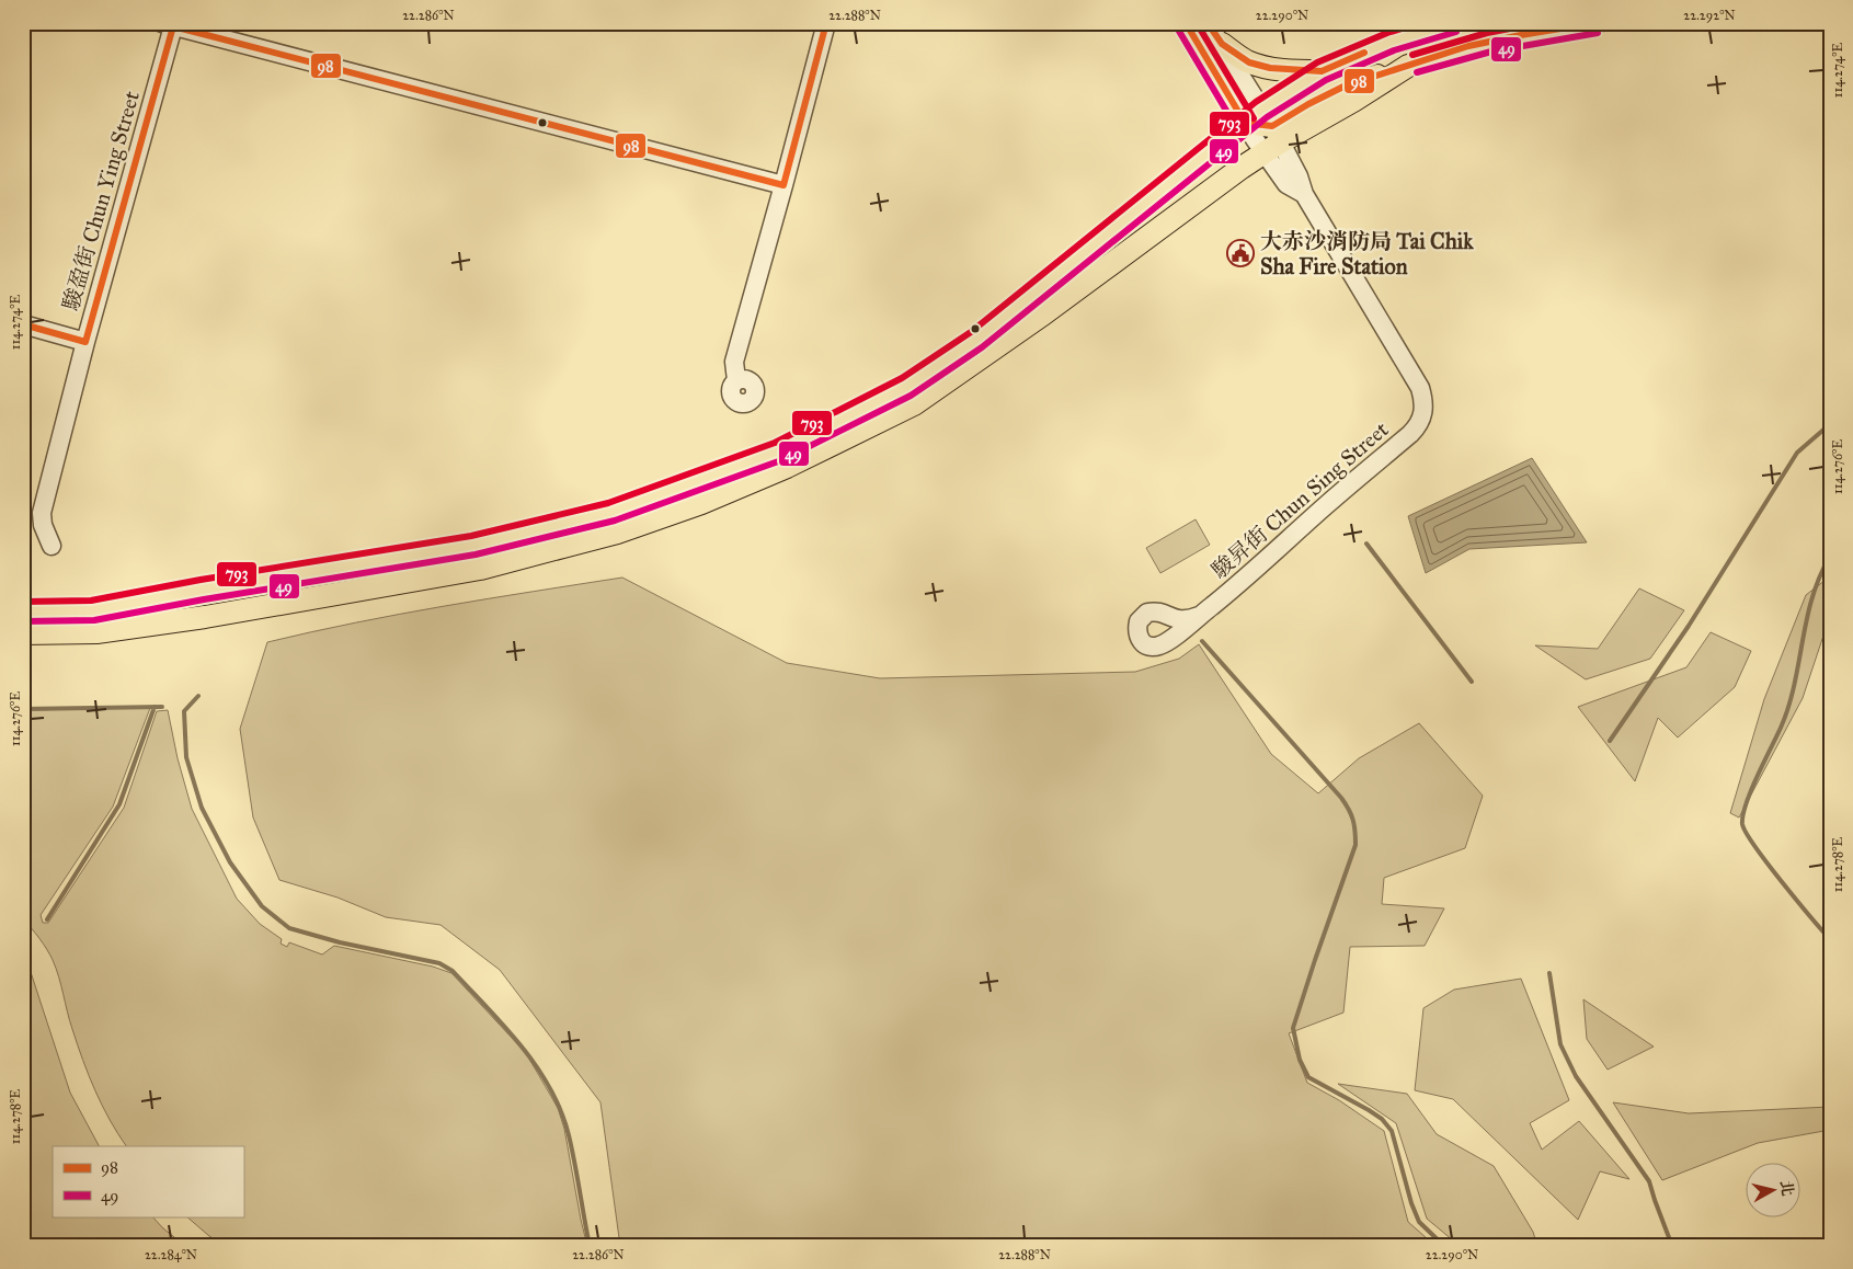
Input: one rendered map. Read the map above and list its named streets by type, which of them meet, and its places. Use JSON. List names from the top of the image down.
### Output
{
  "streets": {
    "street": ["駿盈街 Chun Ying Street", "駿昇街 Chun Sing Street"]
  },
  "places": {
    "public building": ["大赤沙消防局 Tai Chik Sha Fire Station"]
  },
  "lines": ["transit line 98", "transit line 793", "transit line 49"],
  "legend": ["98", "49"],
  "north": "right",
  "coordinates": [
    "22.286°N",
    "22.288°N",
    "22.290°N",
    "22.292°N",
    "114.274°E",
    "114.276°E",
    "114.278°E",
    "22.284°N"
  ]
}
